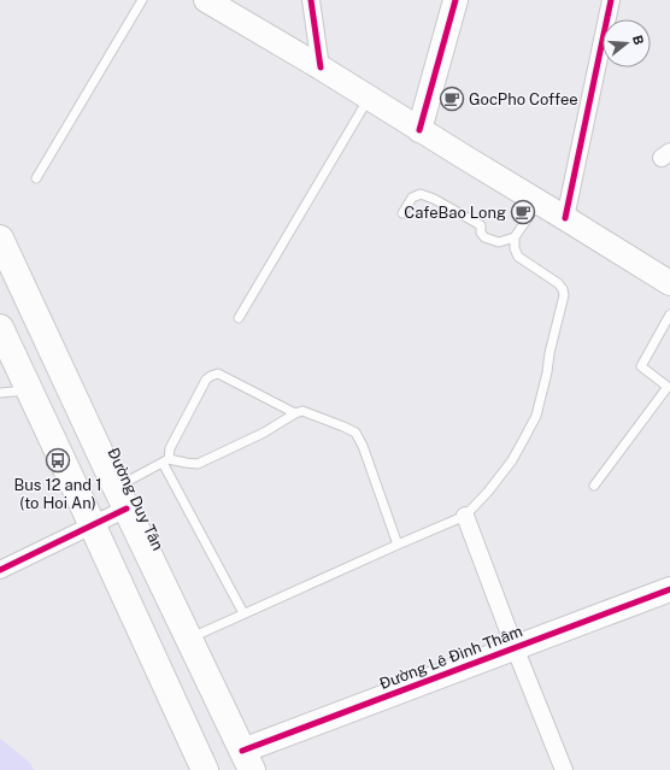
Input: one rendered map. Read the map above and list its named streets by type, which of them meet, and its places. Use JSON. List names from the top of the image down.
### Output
{
  "streets": {
    "main road": ["Đường Duy Tân"],
    "street": ["Đường Lê Đình Thâm"]
  },
  "crossings": [
    ["Đường Duy Tân", "Đường Lê Đình Thâm"]
  ],
  "places": {
    "cafe": ["GocPho Coffee", "CafeBao Long"],
    "bus stop": ["Bus 12 and 1 (to Hoi An)"]
  },
  "north": "right"
}
